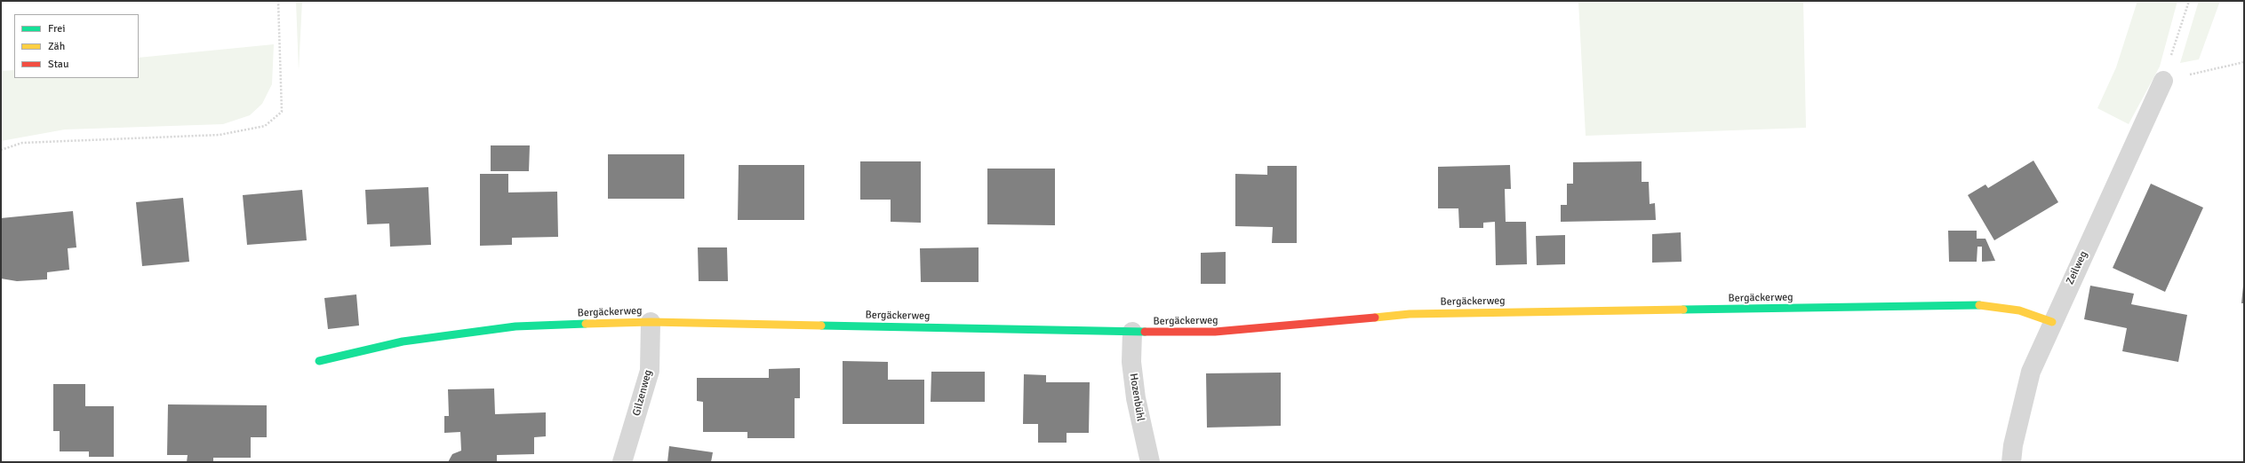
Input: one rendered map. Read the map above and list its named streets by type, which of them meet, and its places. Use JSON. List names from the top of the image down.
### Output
{
  "streets": {
    "street": [
      "Zeilweg",
      "Bergäckerweg",
      "Gilzenweg",
      "Hozenbühl"
    ]
  },
  "crossings": [
    ["Zeilweg", "Bergäckerweg"],
    ["Bergäckerweg", "Gilzenweg"],
    ["Bergäckerweg", "Hozenbühl"]
  ],
  "legend": ["Frei", "Zäh", "Stau"]
}
